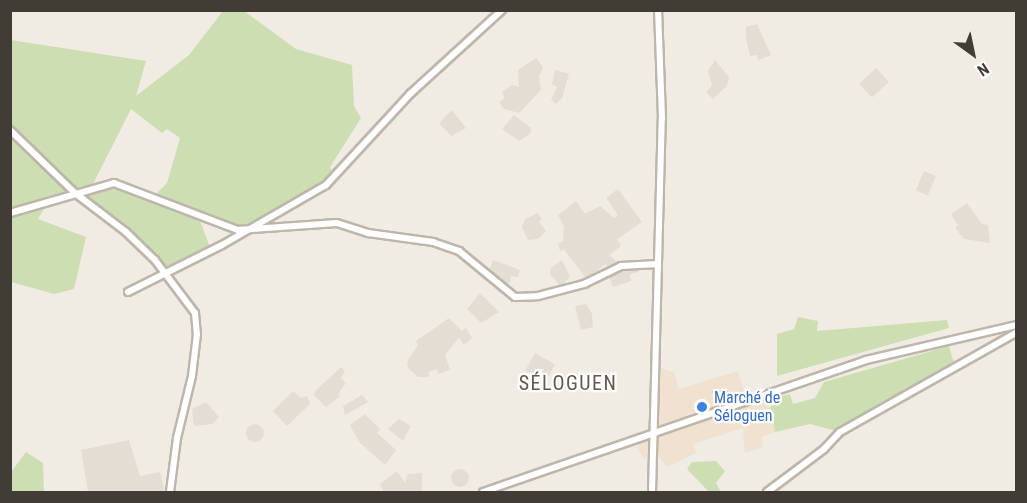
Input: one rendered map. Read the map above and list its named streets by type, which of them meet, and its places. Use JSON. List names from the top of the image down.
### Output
{
  "districts": ["SÉLOGUEN"],
  "places": ["Marché de Séloguen"],
  "north": "bottom right"
}
